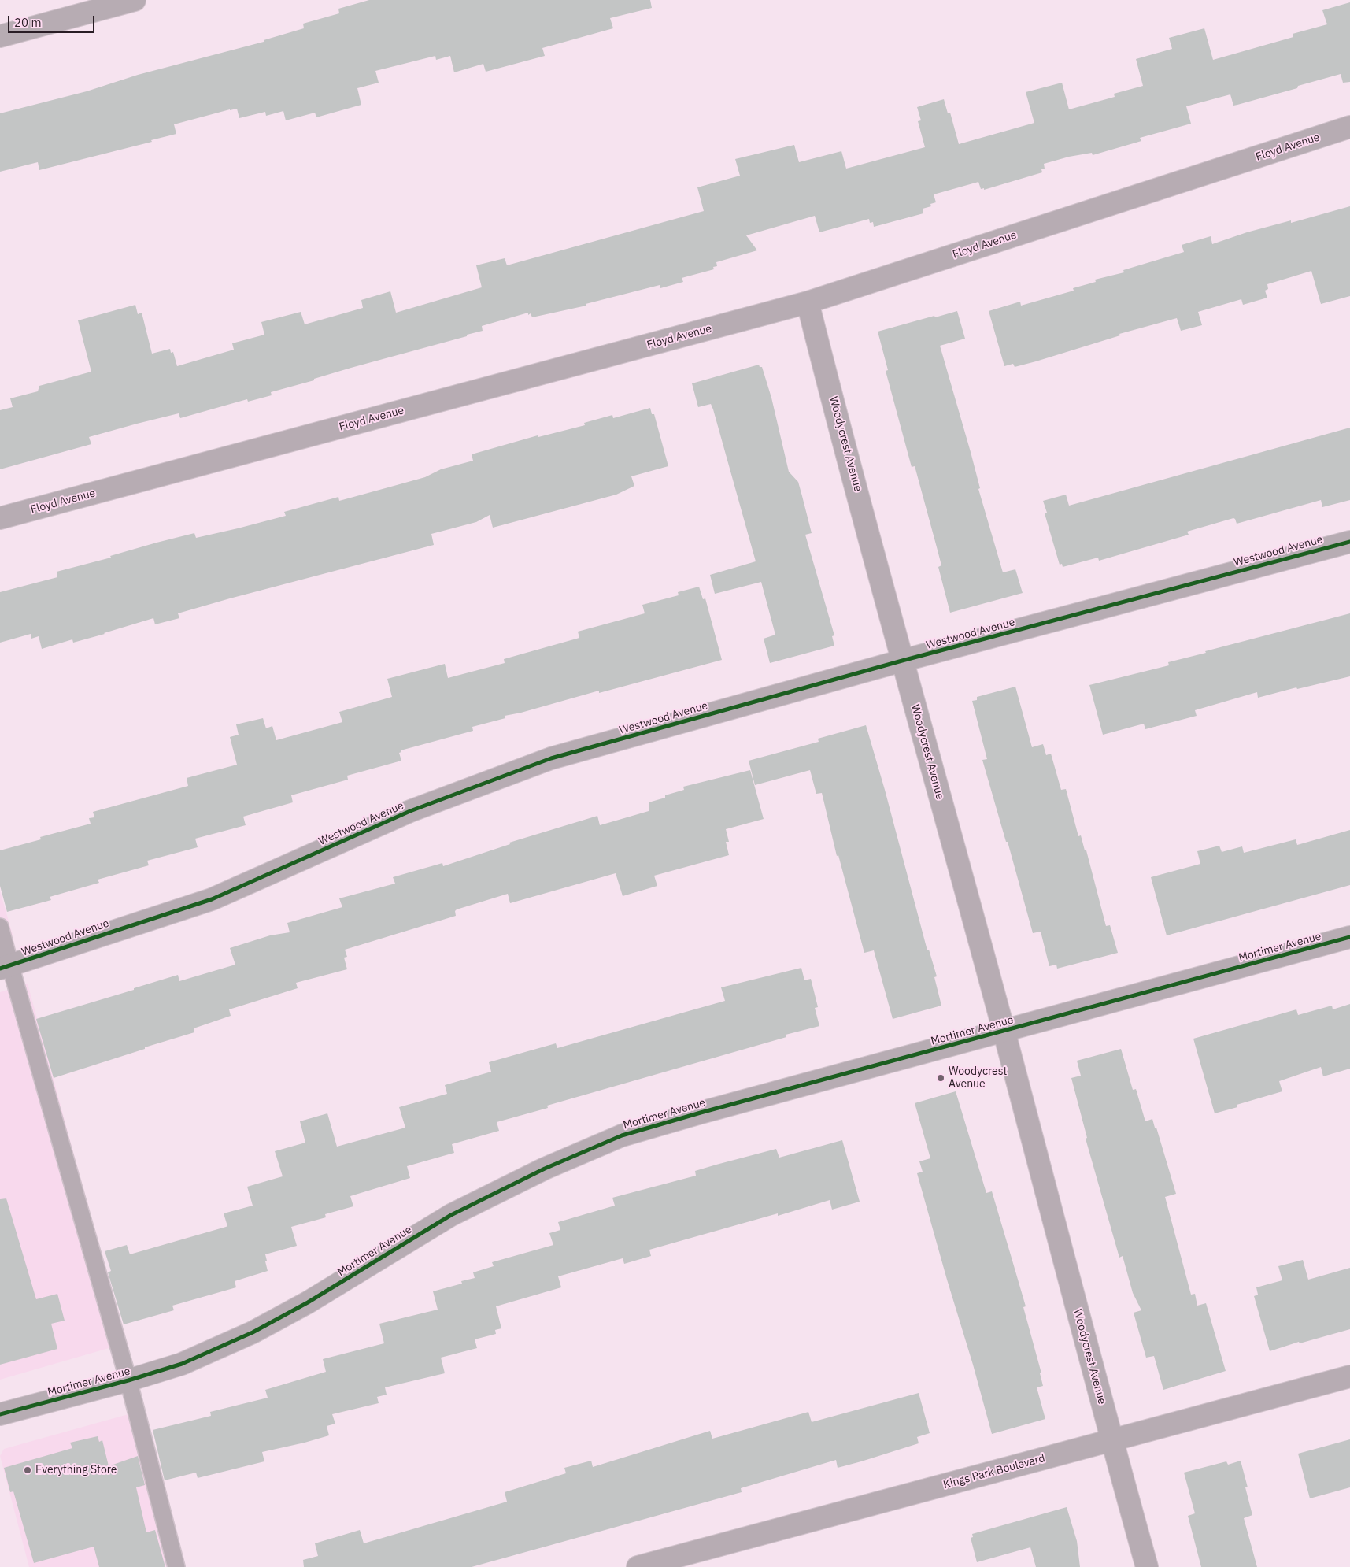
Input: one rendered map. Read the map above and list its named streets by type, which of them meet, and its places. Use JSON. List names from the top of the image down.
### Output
{
  "streets": {
    "street": [
      "Floyd Avenue",
      "Woodycrest Avenue",
      "Westwood Avenue",
      "Mortimer Avenue",
      "Kings Park Boulevard"
    ]
  },
  "crossings": [
    ["Floyd Avenue", "Woodycrest Avenue"],
    ["Woodycrest Avenue", "Westwood Avenue"],
    ["Woodycrest Avenue", "Mortimer Avenue"],
    ["Woodycrest Avenue", "Kings Park Boulevard"]
  ],
  "places": ["Woodycrest Avenue", "Everything Store"],
  "scale_bar": "20 m"
}
